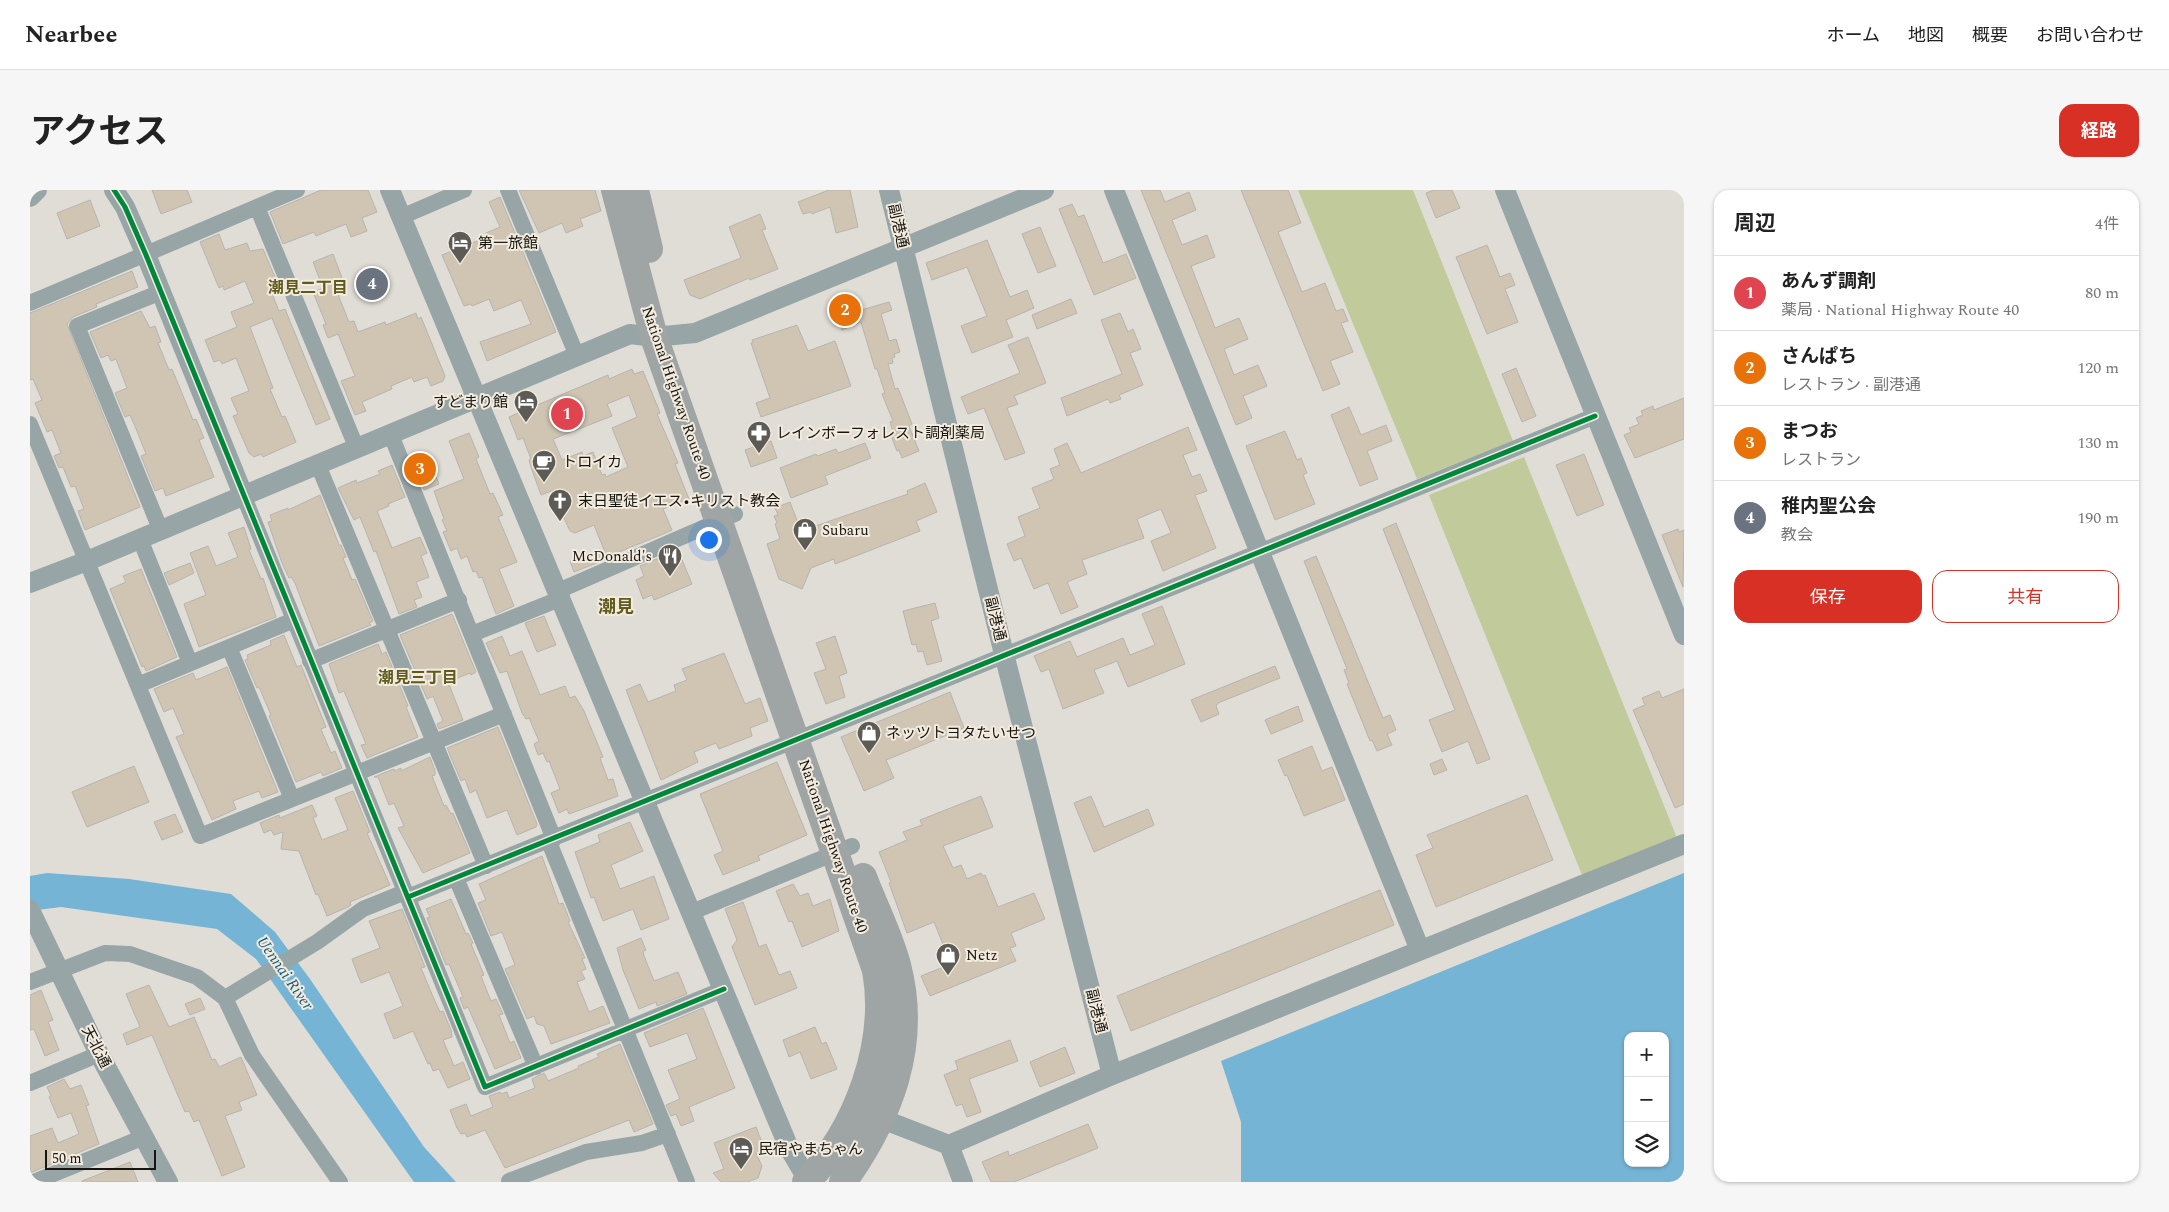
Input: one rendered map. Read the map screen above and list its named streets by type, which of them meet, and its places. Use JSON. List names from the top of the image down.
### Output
{
  "streets": {
    "highway": ["National Highway Route 40"],
    "street": ["副港通", "天北通"]
  },
  "districts": ["潮見二丁目", "潮見", "潮見三丁目"],
  "water": ["Uennai River"],
  "places": {
    "hotel": ["第一旅館", "すどまり館", "民宿やまちゃん"],
    "pharmacy": ["レインボーフォレスト調剤薬局"],
    "cafe": ["トロイカ"],
    "church": ["末日聖徒イエス•キリスト教会"],
    "shop": ["Subaru", "ネッツトヨタたいせつ", "Netz"],
    "restaurant": ["McDonald's"]
  },
  "scale_bar": "50 m",
  "page": {
    "header": "Nearbee",
    "nav": [
      "ホーム",
      "地図",
      "概要",
      "お問い合わせ"
    ],
    "title": "アクセス",
    "buttons": [
      "経路",
      ["保存", "共有"]
    ],
    "heading": ["周辺", "4件"],
    "list": [
      {
        "mark": "1",
        "name": "あんず調剤",
        "note": "薬局 · National Highway Route 40",
        "value": "80 m"
      },
      {
        "mark": "2",
        "name": "さんぱち",
        "note": "レストラン · 副港通",
        "value": "120 m"
      },
      {
        "mark": "3",
        "name": "まつお",
        "note": "レストラン",
        "value": "130 m"
      },
      {
        "mark": "4",
        "name": "稚内聖公会",
        "note": "教会",
        "value": "190 m"
      }
    ],
    "pins": [
      "4",
      "2",
      "1",
      "3"
    ],
    "map_buttons": ["+", "−"],
    "scale": "50 m"
  }
}
